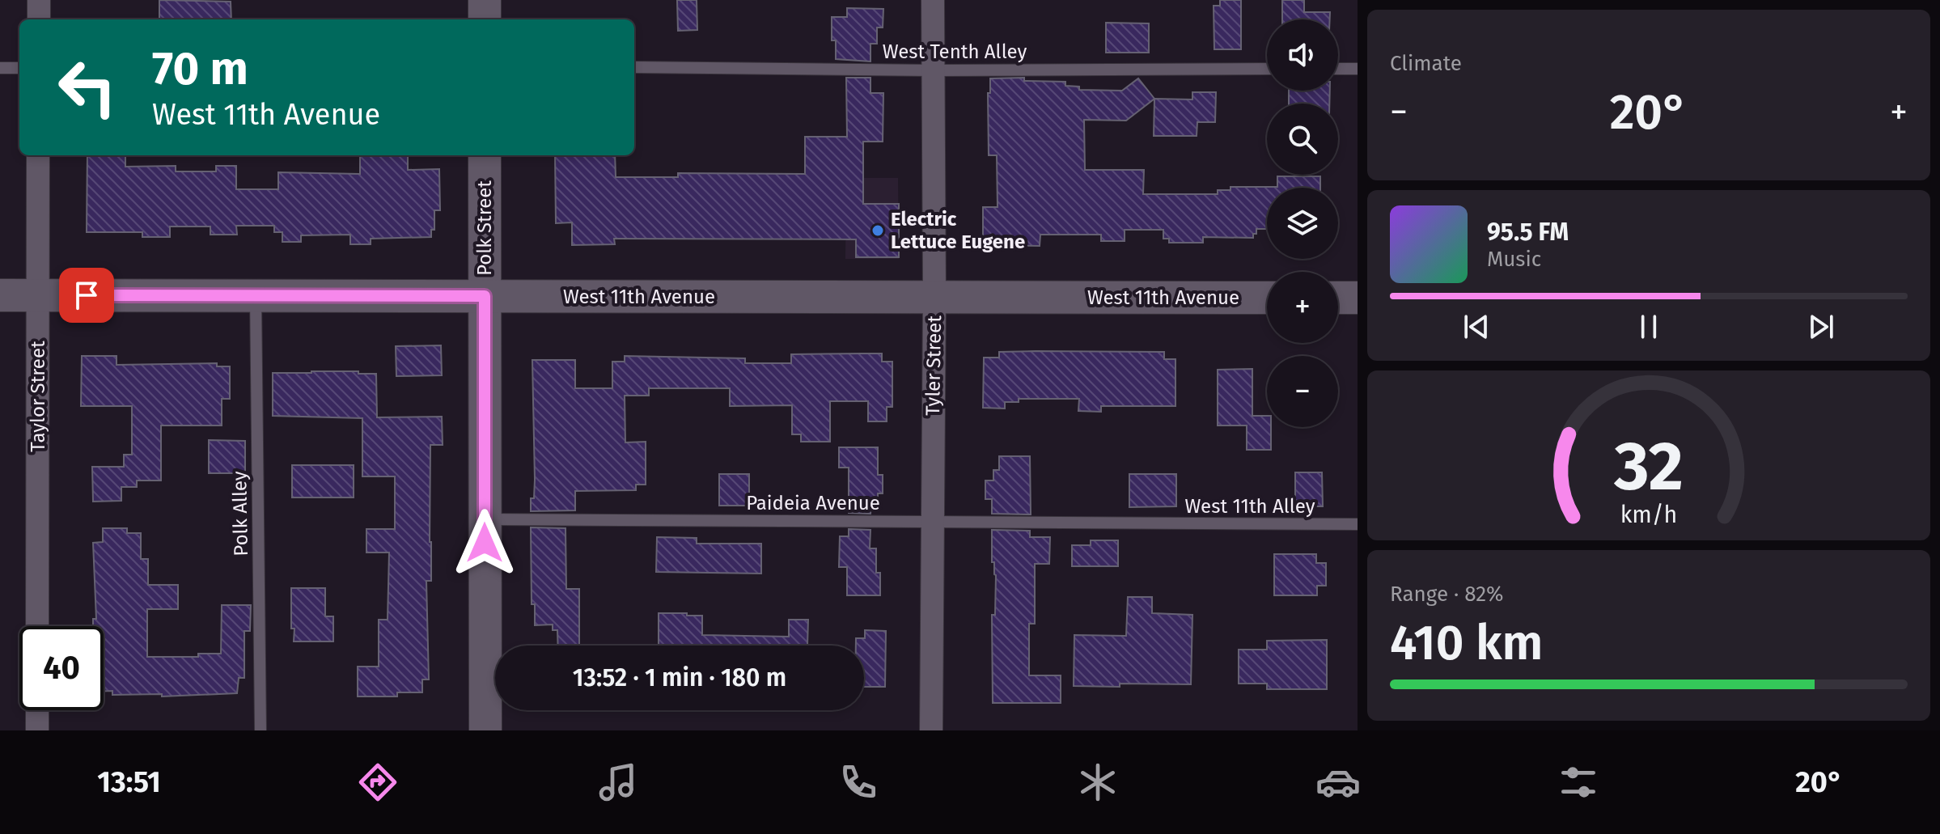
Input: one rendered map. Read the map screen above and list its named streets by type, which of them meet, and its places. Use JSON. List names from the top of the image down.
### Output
{
  "streets": {
    "main road": ["Polk Street", "West 11th Avenue"],
    "street": ["Tyler Street", "Taylor Street"],
    "lane": [
      "West Tenth Alley",
      "Paideia Avenue",
      "West 11th Alley",
      "Polk Alley"
    ]
  },
  "crossings": [
    ["West Tenth Alley", "Tyler Street"],
    ["Polk Street", "West 11th Avenue"],
    ["Polk Street", "Paideia Avenue"],
    ["West 11th Avenue", "Tyler Street"],
    ["West 11th Avenue", "Taylor Street"],
    ["West 11th Avenue", "Polk Alley"],
    ["Tyler Street", "Paideia Avenue"],
    ["Paideia Avenue", "West 11th Alley"]
  ],
  "places": ["Electric Lettuce Eugene"],
  "page": {
    "tile": [
      "Climate",
      ["Range · 82%", "410 km"]
    ],
    "map_buttons": ["+", "−"],
    "turn": ["70 m", "West 11th Avenue"],
    "heat": ["−", "20°", "+"],
    "song": ["95.5 FM", "Music"],
    "limit": "40",
    "trip": "13:52 · 1 min · 180 m",
    "tabs": ["13:51", "20°"],
    "gauge": ["32", "km/h"]
  }
}
